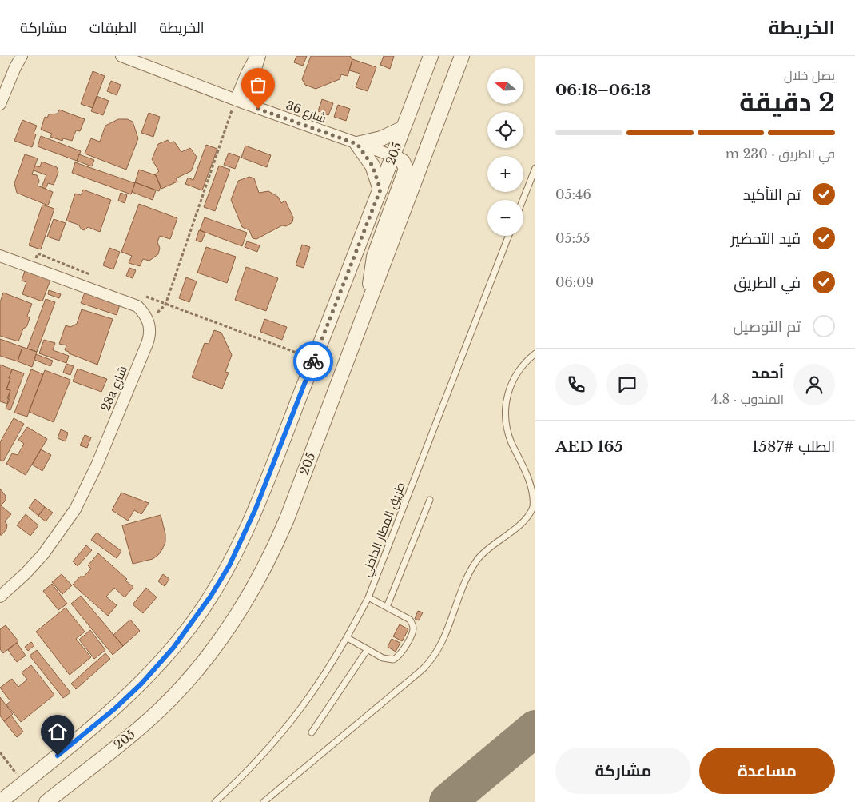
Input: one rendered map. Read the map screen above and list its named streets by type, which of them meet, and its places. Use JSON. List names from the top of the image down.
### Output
{
  "streets": {
    "street": ["شارع 36", "205", "28a شارع"],
    "lane": ["طريق المطار الداخلي"]
  },
  "crossings": [
    ["شارع 36", "205"]
  ],
  "north": "left",
  "page": {
    "header": "الخريطة",
    "nav": ["الخريطة", "الطبقات", "مشاركة"],
    "heading": ["2 دقيقة", "يصل خلال", "06:13–06:18"],
    "panel": [
      "أحمد",
      "المندوب · 4.8",
      "الطلب #1587",
      "AED 165"
    ],
    "map_buttons": ["+", "−"],
    "bar": "في الطريق · 230 m",
    "list": [
      ["تم التأكيد", "05:46"],
      ["قيد التحضير", "05:55"],
      ["في الطريق", "06:09"],
      "تم التوصيل"
    ],
    "buttons": ["مساعدة", "مشاركة"]
  }
}
